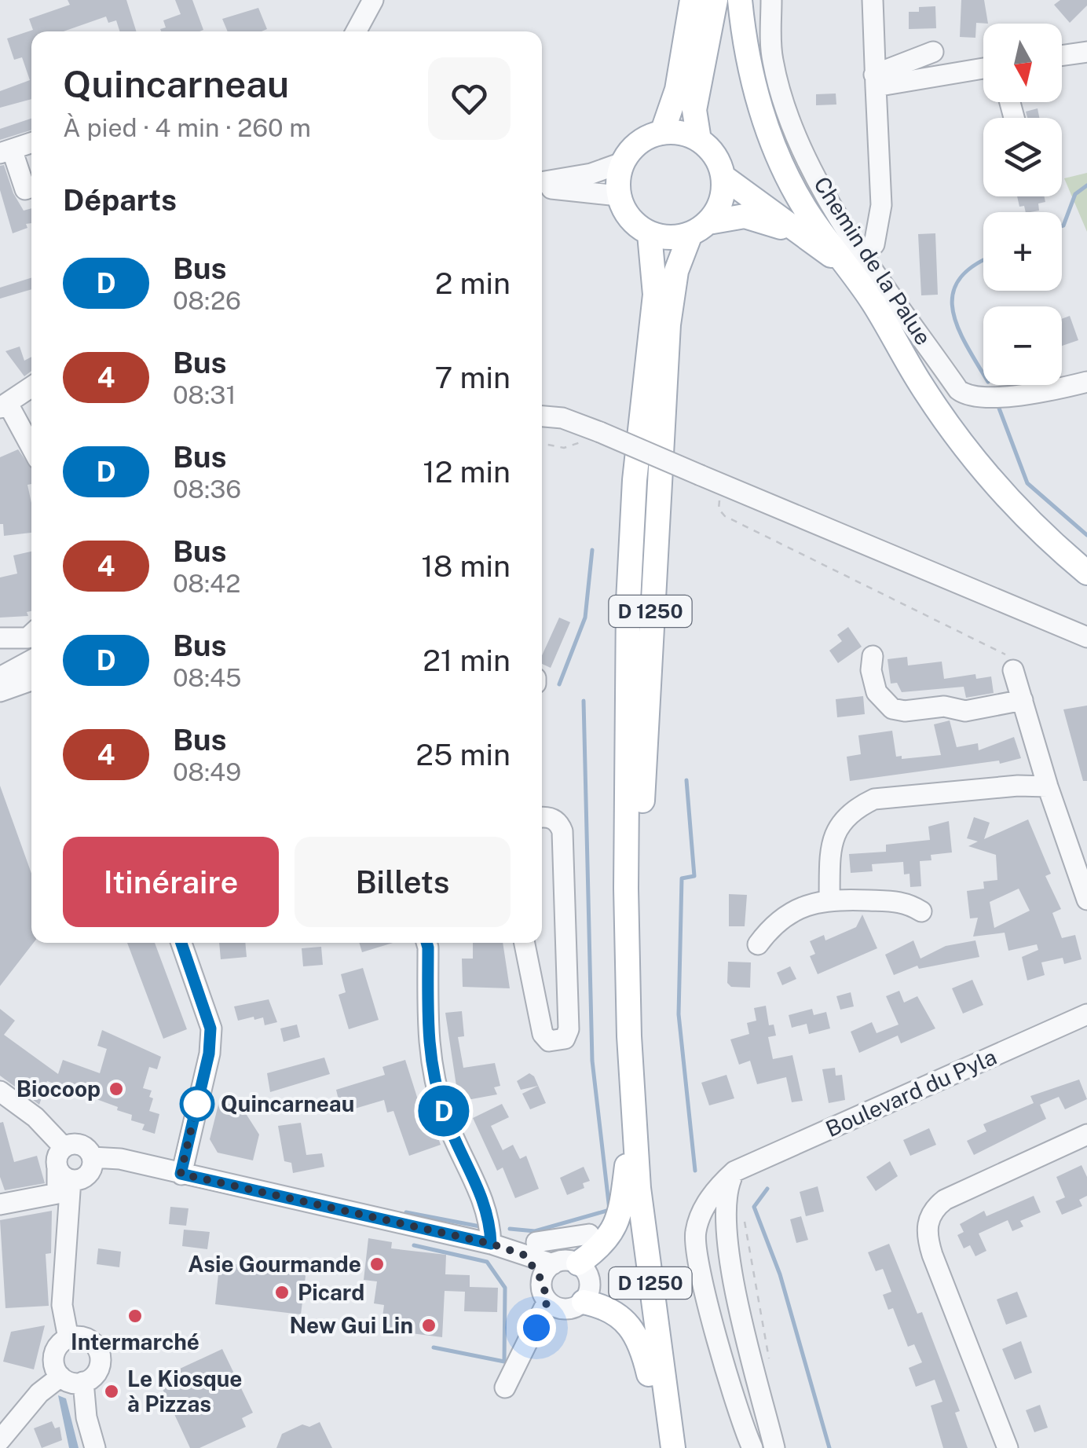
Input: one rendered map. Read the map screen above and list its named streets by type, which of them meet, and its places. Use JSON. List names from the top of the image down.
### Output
{
  "streets": {
    "main road": ["D 1250"],
    "street": ["Chemin de la Palue", "Boulevard du Pyla"]
  },
  "places": [
    "Biocoop",
    "Quincarneau",
    "Asie Gourmande",
    "Picard",
    "Intermarché",
    "New Gui Lin",
    "Le Kiosque à Pizzas"
  ],
  "lines": ["bus line D"],
  "north": "bottom",
  "page": {
    "on_map": "D",
    "map_buttons": ["+", "−"],
    "heading": [
      ["Quincarneau", "À pied · 4 min · 260 m"],
      "Départs"
    ],
    "list": [
      {
        "mark": "D",
        "name": "Bus",
        "note": "08:26",
        "value": "2 min"
      },
      {
        "mark": "4",
        "name": "Bus",
        "note": "08:31",
        "value": "7 min"
      },
      {
        "mark": "D",
        "name": "Bus",
        "note": "08:36",
        "value": "12 min"
      },
      {
        "mark": "4",
        "name": "Bus",
        "note": "08:42",
        "value": "18 min"
      },
      {
        "mark": "D",
        "name": "Bus",
        "note": "08:45",
        "value": "21 min"
      },
      {
        "mark": "4",
        "name": "Bus",
        "note": "08:49",
        "value": "25 min"
      }
    ],
    "buttons": ["Itinéraire", "Billets"]
  }
}
